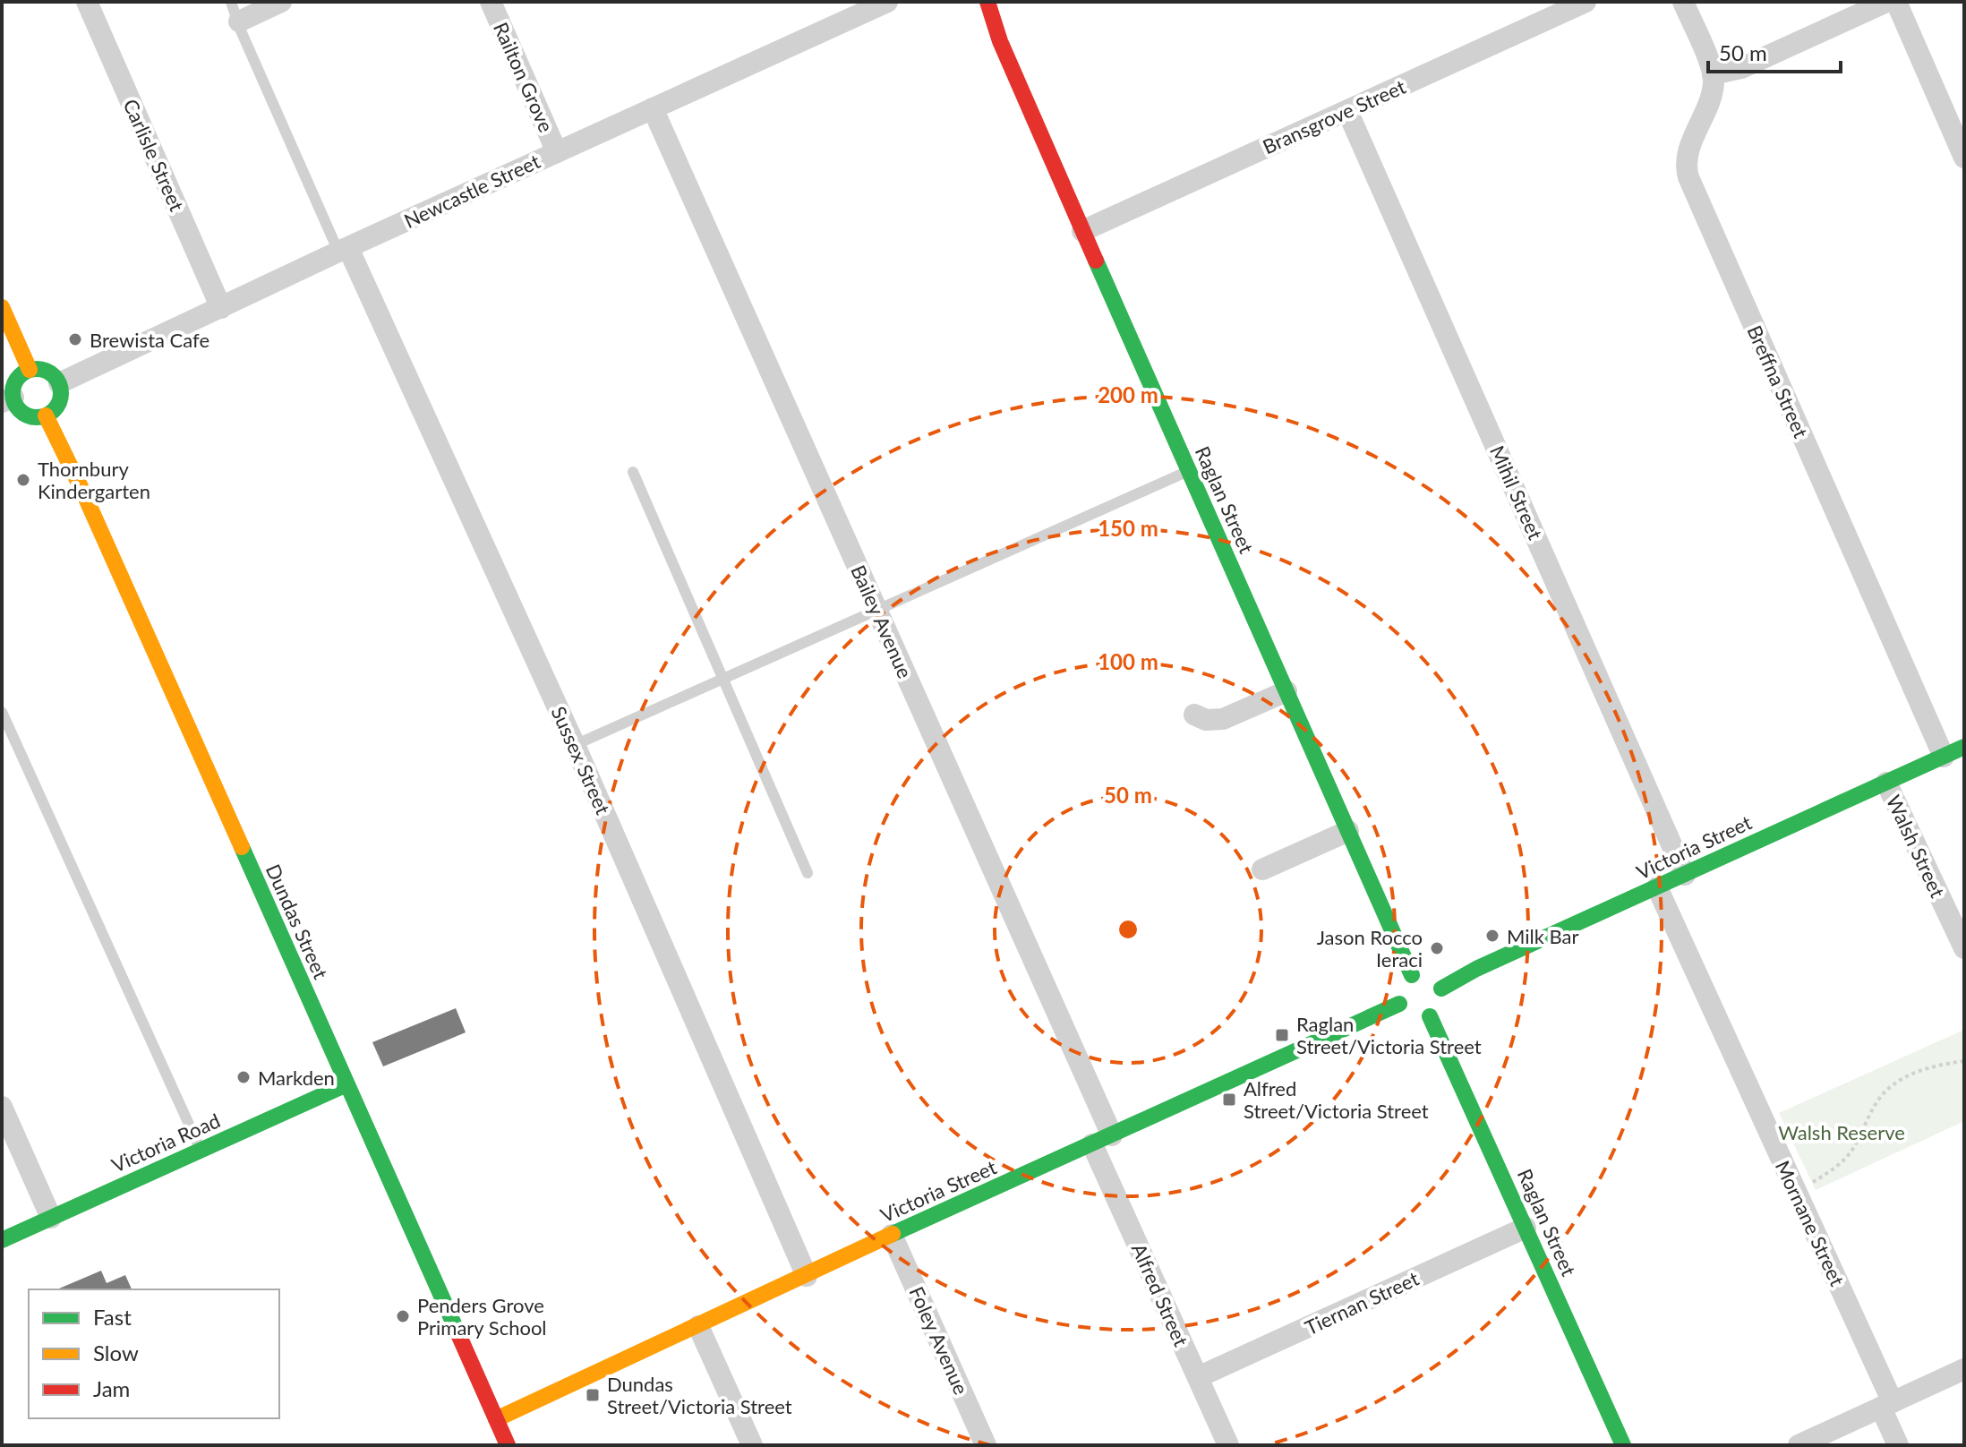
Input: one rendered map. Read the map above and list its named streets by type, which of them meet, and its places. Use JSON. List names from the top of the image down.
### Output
{
  "streets": {
    "street": [
      "Railton Grove",
      "Bransgrove Street",
      "Carlisle Street",
      "Newcastle Street",
      "Breffna Street",
      "Mihil Street",
      "Raglan Street",
      "Bailey Avenue",
      "Sussex Street",
      "Walsh Street",
      "Victoria Street",
      "Dundas Street",
      "Victoria Road",
      "Mornane Street",
      "Alfred Street",
      "Tiernan Street",
      "Foley Avenue"
    ]
  },
  "crossings": [
    ["Railton Grove", "Newcastle Street"],
    ["Bransgrove Street", "Mihil Street"],
    ["Bransgrove Street", "Raglan Street"],
    ["Carlisle Street", "Newcastle Street"],
    ["Newcastle Street", "Bailey Avenue"],
    ["Newcastle Street", "Sussex Street"],
    ["Newcastle Street", "Dundas Street"],
    ["Breffna Street", "Victoria Street"],
    ["Mihil Street", "Victoria Street"],
    ["Raglan Street", "Victoria Street"],
    ["Raglan Street", "Tiernan Street"],
    ["Bailey Avenue", "Victoria Street"],
    ["Bailey Avenue", "Alfred Street"],
    ["Sussex Street", "Victoria Street"],
    ["Walsh Street", "Victoria Street"],
    ["Victoria Street", "Dundas Street"],
    ["Victoria Street", "Mornane Street"],
    ["Victoria Street", "Alfred Street"],
    ["Victoria Street", "Foley Avenue"],
    ["Dundas Street", "Victoria Road"],
    ["Alfred Street", "Tiernan Street"]
  ],
  "parks": ["Walsh Reserve"],
  "places": {
    "other": [
      "Brewista Cafe",
      "Thornbury Kindergarten",
      "Milk Bar",
      "Jason Rocco Ieraci",
      "Markden",
      "Penders Grove Primary School"
    ],
    "transit": ["Raglan Street/Victoria Street", "Alfred Street/Victoria Street", "Dundas Street/Victoria Street"]
  },
  "legend": ["Fast", "Slow", "Jam"],
  "scale_bar": "50 m",
  "rings": [
    "200 m",
    "150 m",
    "100 m",
    "50 m"
  ]
}
